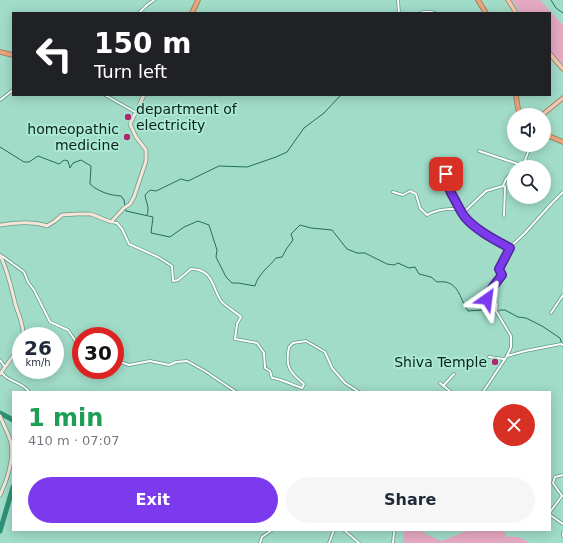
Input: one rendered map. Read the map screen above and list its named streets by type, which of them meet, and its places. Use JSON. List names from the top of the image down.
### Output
{
  "places": ["department of electricity", "homeopathic medicine", "Shiva Temple"],
  "page": {
    "turn": ["150 m", "Turn left"],
    "speed": "26 km/h",
    "limit": "30",
    "heading": ["1 min", "410 m · 07:07"],
    "buttons": ["Exit", "Share"]
  }
}
